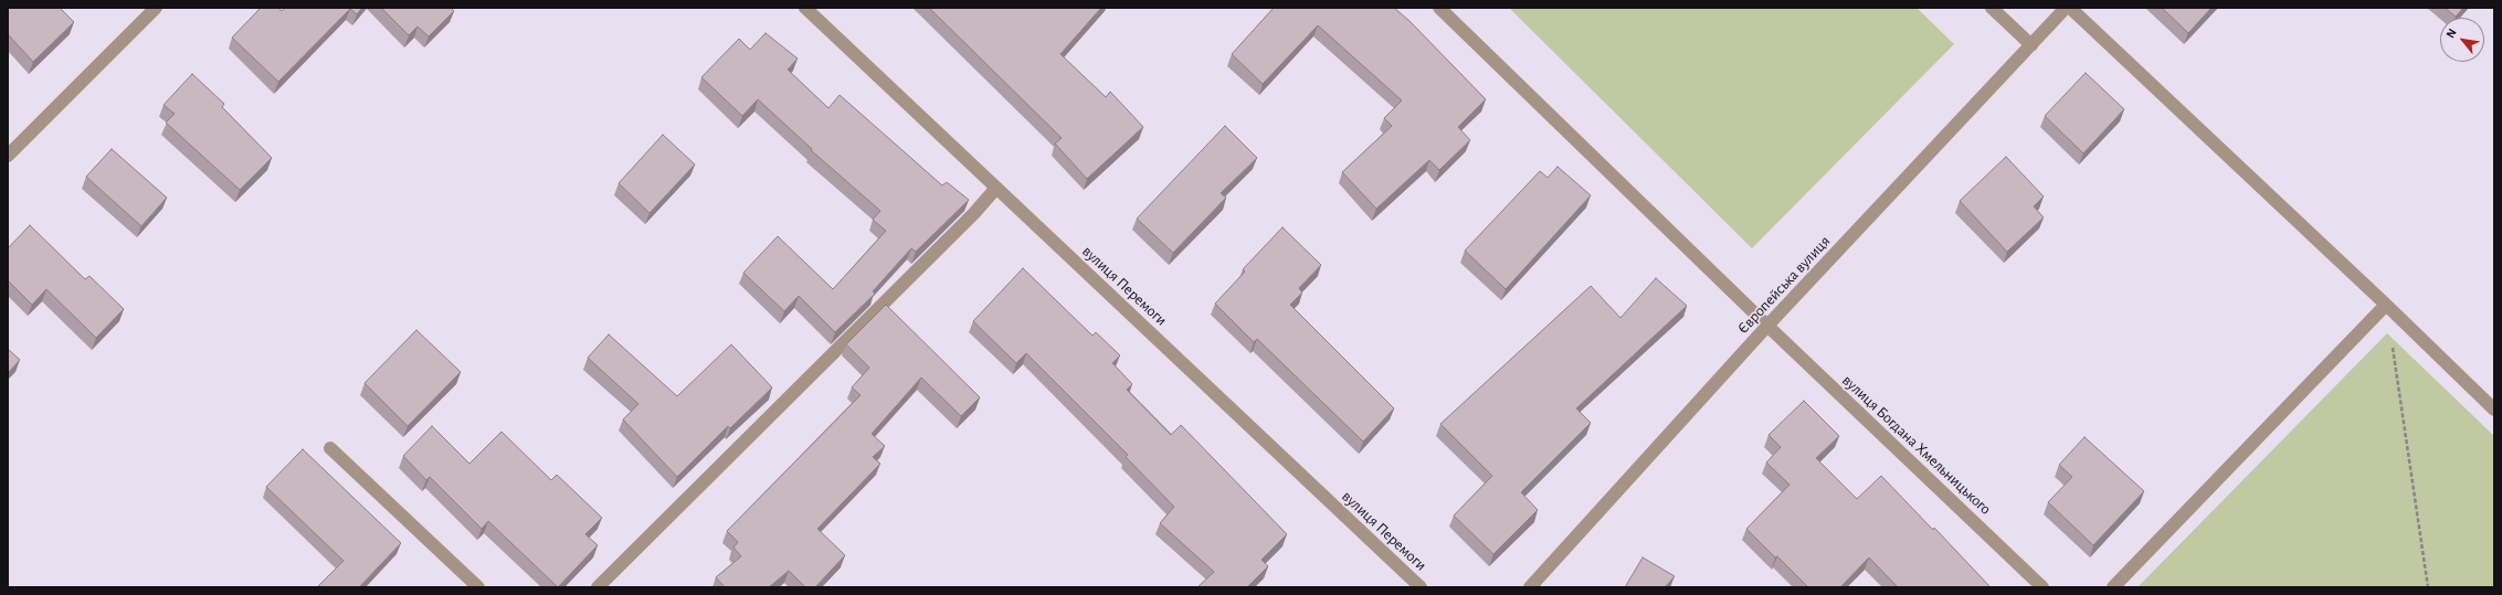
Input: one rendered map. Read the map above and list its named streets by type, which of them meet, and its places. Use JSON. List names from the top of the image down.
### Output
{
  "streets": {
    "street": ["Європейська вулиця", "вулиця Перемоги", "вулиця Богдана Хмельницького"]
  },
  "crossings": [
    ["Європейська вулиця", "вулиця Богдана Хмельницького"]
  ],
  "north": "top left"
}
